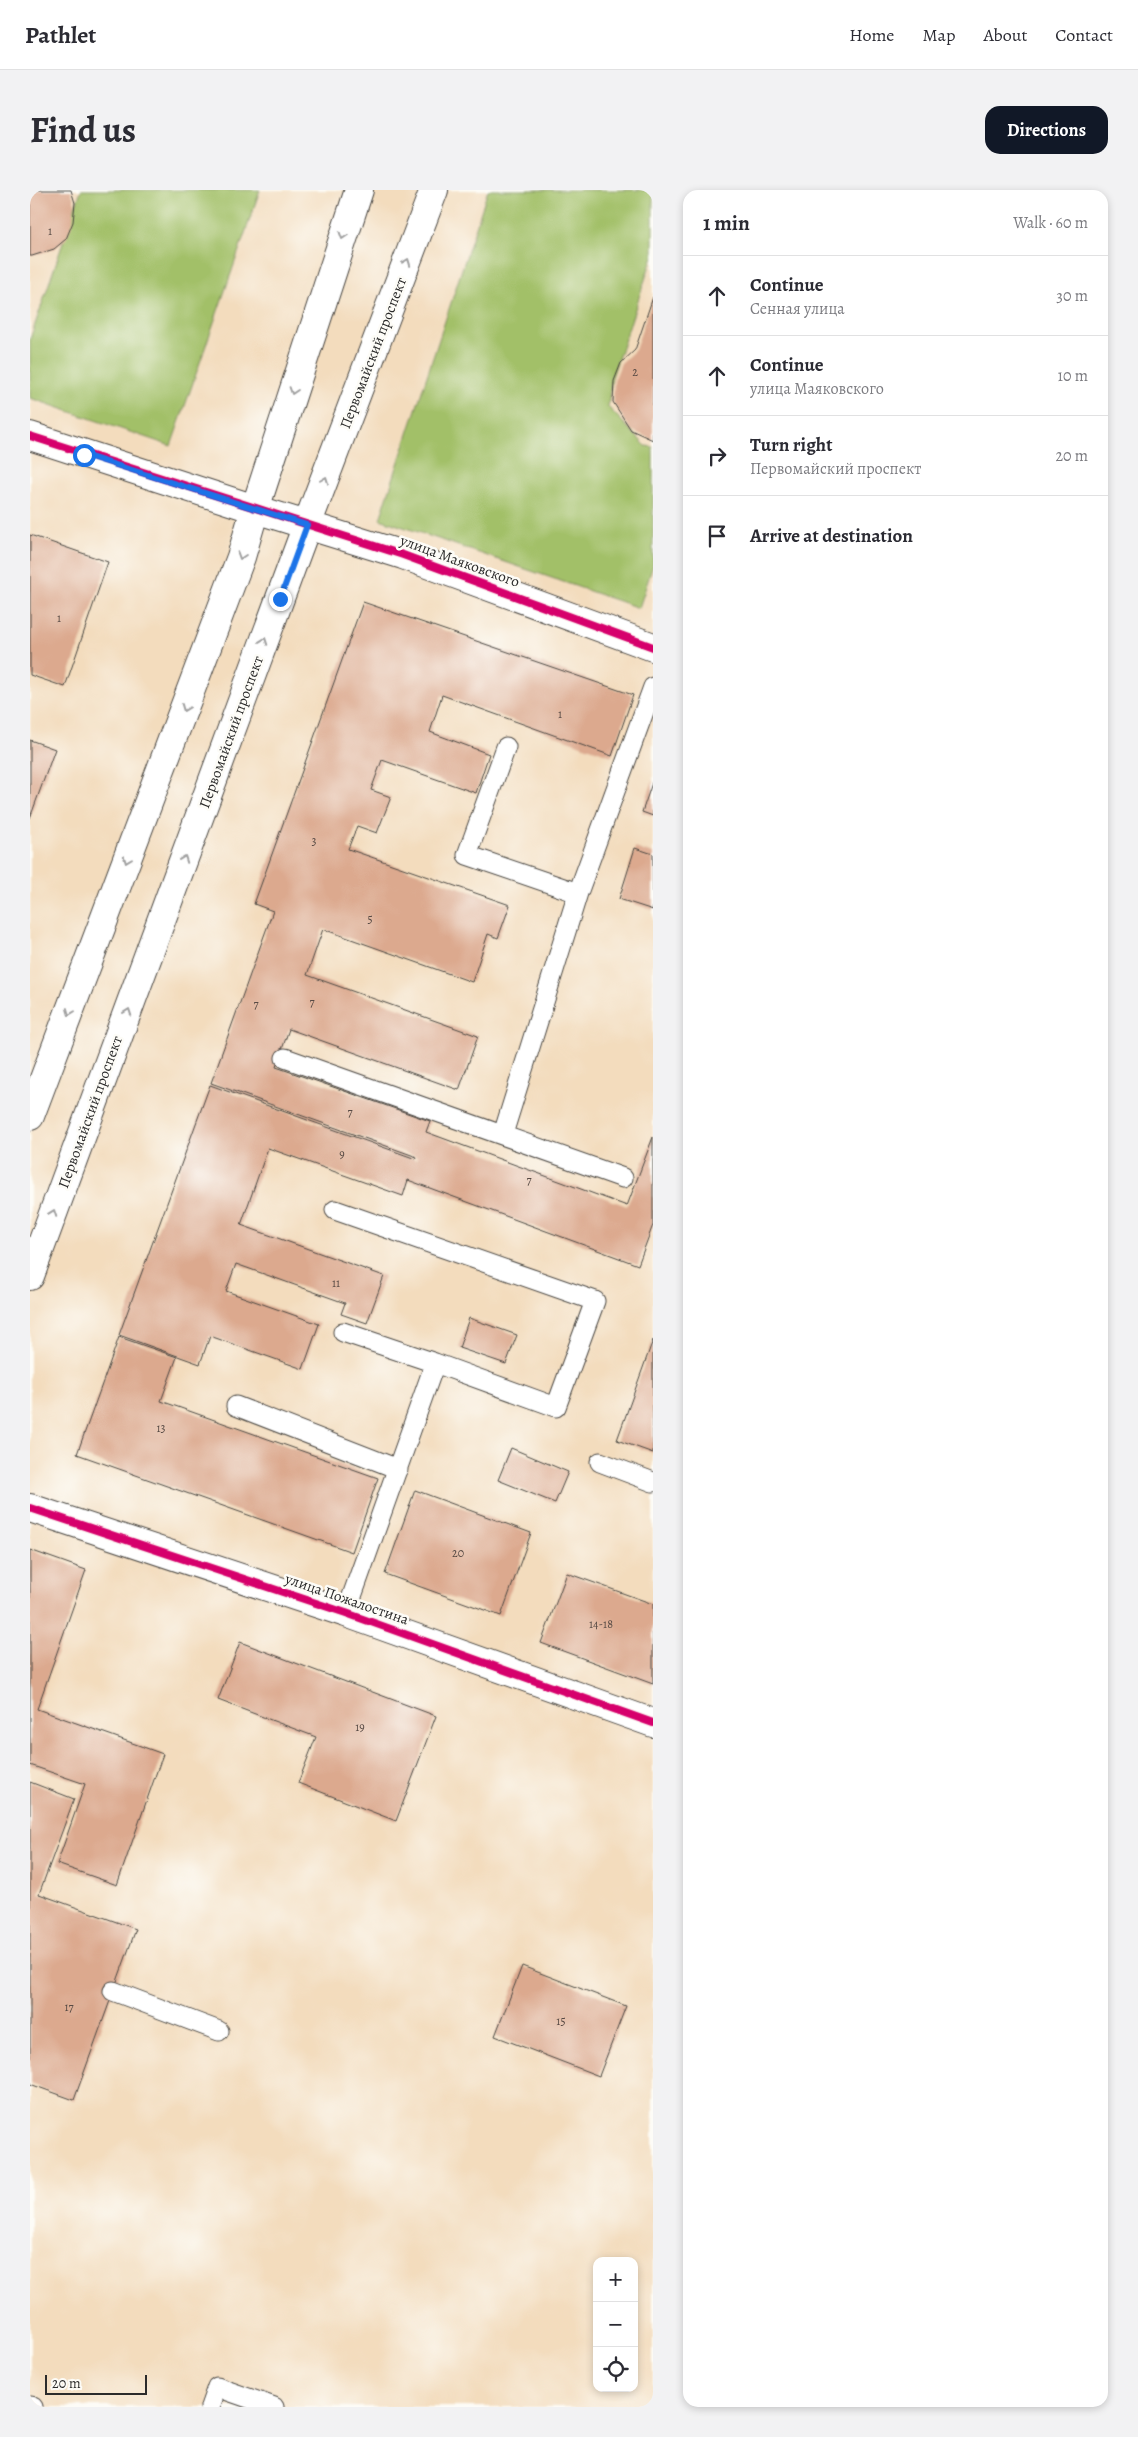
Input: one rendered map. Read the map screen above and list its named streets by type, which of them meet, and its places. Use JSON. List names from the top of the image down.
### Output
{
  "streets": {
    "main road": ["Первомайский проспект", "улица Маяковского", "улица Пожалостина"]
  },
  "crossings": [
    ["Первомайский проспект", "улица Маяковского"]
  ],
  "house_numbers": [
    "1",
    "2",
    "1",
    "1",
    "3",
    "5",
    "7",
    "7",
    "7",
    "9",
    "7",
    "11",
    "13",
    "20",
    "14-18",
    "19",
    "17",
    "15"
  ],
  "scale_bar": "20 m",
  "page": {
    "header": "Pathlet",
    "nav": [
      "Home",
      "Map",
      "About",
      "Contact"
    ],
    "title": "Find us",
    "buttons": "Directions",
    "heading": ["1 min", "Walk · 60 m"],
    "list": [
      ["Continue", "Сенная улица", "30 m"],
      ["Continue", "улица Маяковского", "10 m"],
      ["Turn right", "Первомайский проспект", "20 m"],
      "Arrive at destination"
    ],
    "map_buttons": ["+", "−"],
    "scale": "20 m"
  }
}
